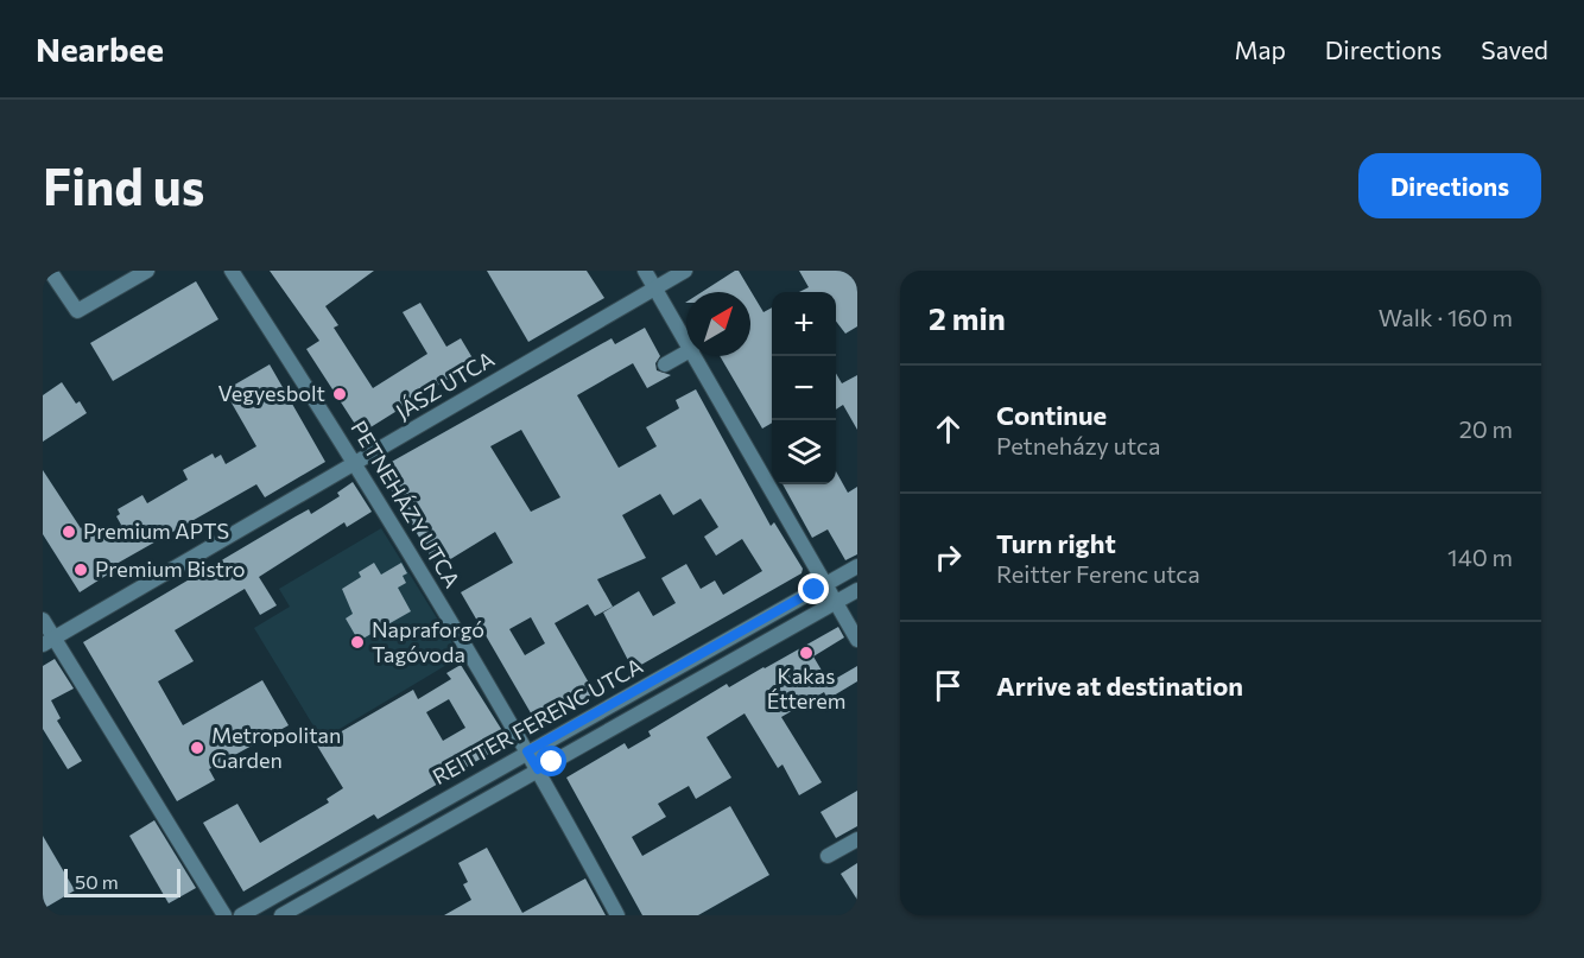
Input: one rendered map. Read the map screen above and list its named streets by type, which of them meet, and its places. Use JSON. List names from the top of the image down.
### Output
{
  "streets": {
    "street": ["JÁSZ UTCA", "PETNEHÁZY UTCA", "REITTER FERENC UTCA"]
  },
  "crossings": [
    ["JÁSZ UTCA", "PETNEHÁZY UTCA"],
    ["PETNEHÁZY UTCA", "REITTER FERENC UTCA"]
  ],
  "places": [
    "Vegyesbolt",
    "Premium APTS",
    "Premium Bistro",
    "Napraforgó Tagóvoda",
    "Kakas Étterem",
    "Metropolitan Garden"
  ],
  "scale_bar": "50 m",
  "north": "top right",
  "page": {
    "header": "Nearbee",
    "nav": ["Map", "Directions", "Saved"],
    "buttons": "Directions",
    "title": "Find us",
    "heading": ["2 min", "Walk · 160 m"],
    "map_buttons": ["+", "−"],
    "list": [
      ["Continue", "Petneházy utca", "20 m"],
      ["Turn right", "Reitter Ferenc utca", "140 m"],
      "Arrive at destination"
    ],
    "scale": "50 m"
  }
}
